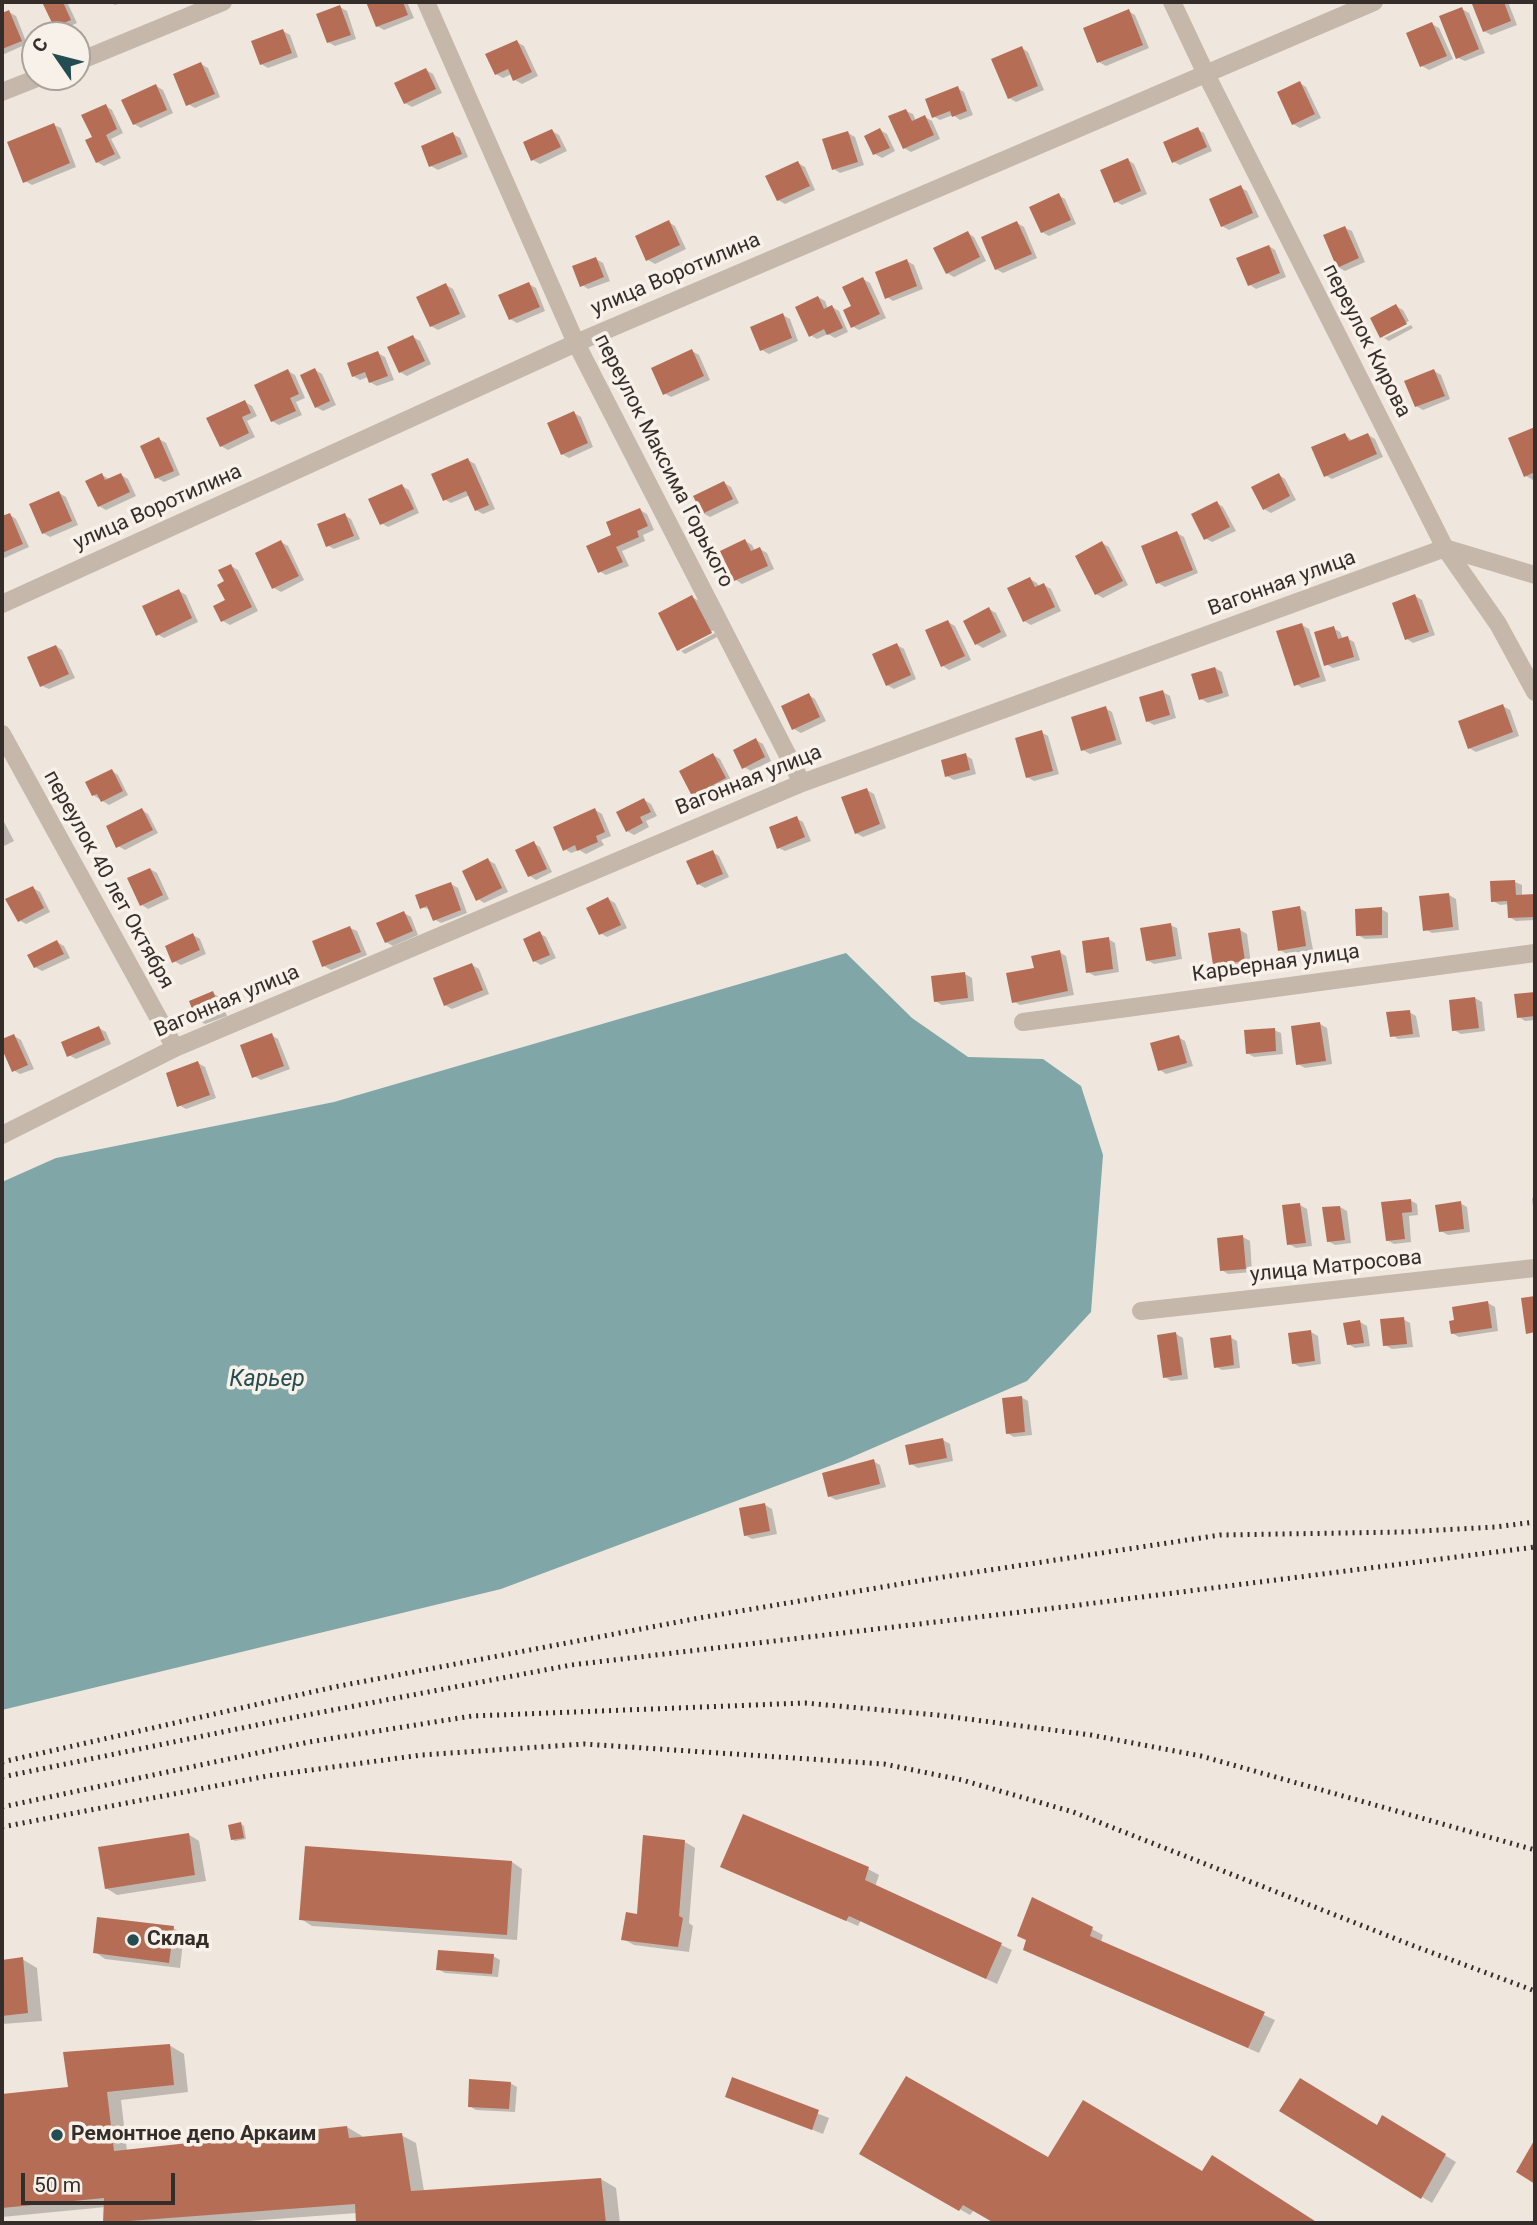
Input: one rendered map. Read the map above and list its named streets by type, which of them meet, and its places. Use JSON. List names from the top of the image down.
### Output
{
  "streets": {
    "street": [
      "улица Воротилина",
      "переулок Кирова",
      "переулок Максима Горького",
      "Вагонная улица",
      "переулок 40 лет Октября",
      "Карьерная улица",
      "улица Матросова"
    ]
  },
  "crossings": [
    ["улица Воротилина", "переулок Кирова"],
    ["улица Воротилина", "переулок Максима Горького"],
    ["переулок Кирова", "Вагонная улица"],
    ["переулок Максима Горького", "Вагонная улица"],
    ["Вагонная улица", "переулок 40 лет Октября"]
  ],
  "water": ["Карьер"],
  "places": ["Склад", "Ремонтное депо Аркаим"],
  "scale_bar": "50 m",
  "north": "top left"
}
